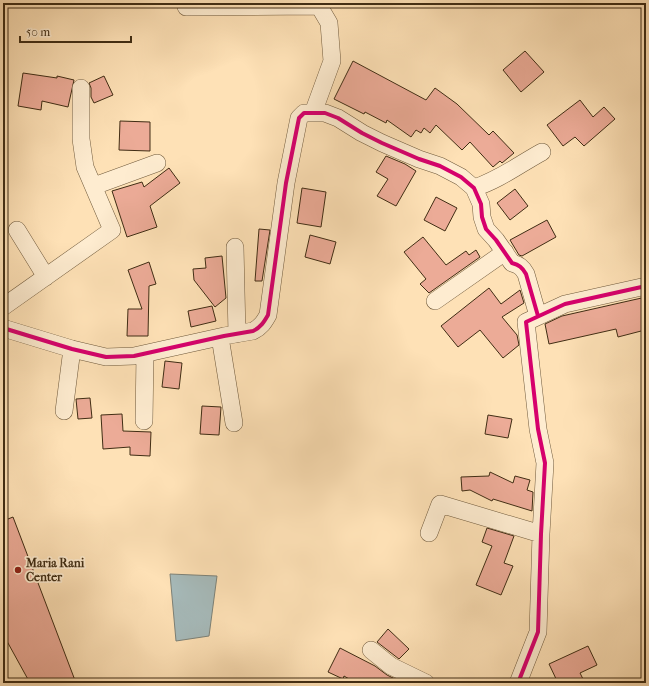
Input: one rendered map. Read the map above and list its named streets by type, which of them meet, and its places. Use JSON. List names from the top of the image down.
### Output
{
  "places": ["Maria Rani Center"],
  "scale_bar": "50 m"
}
